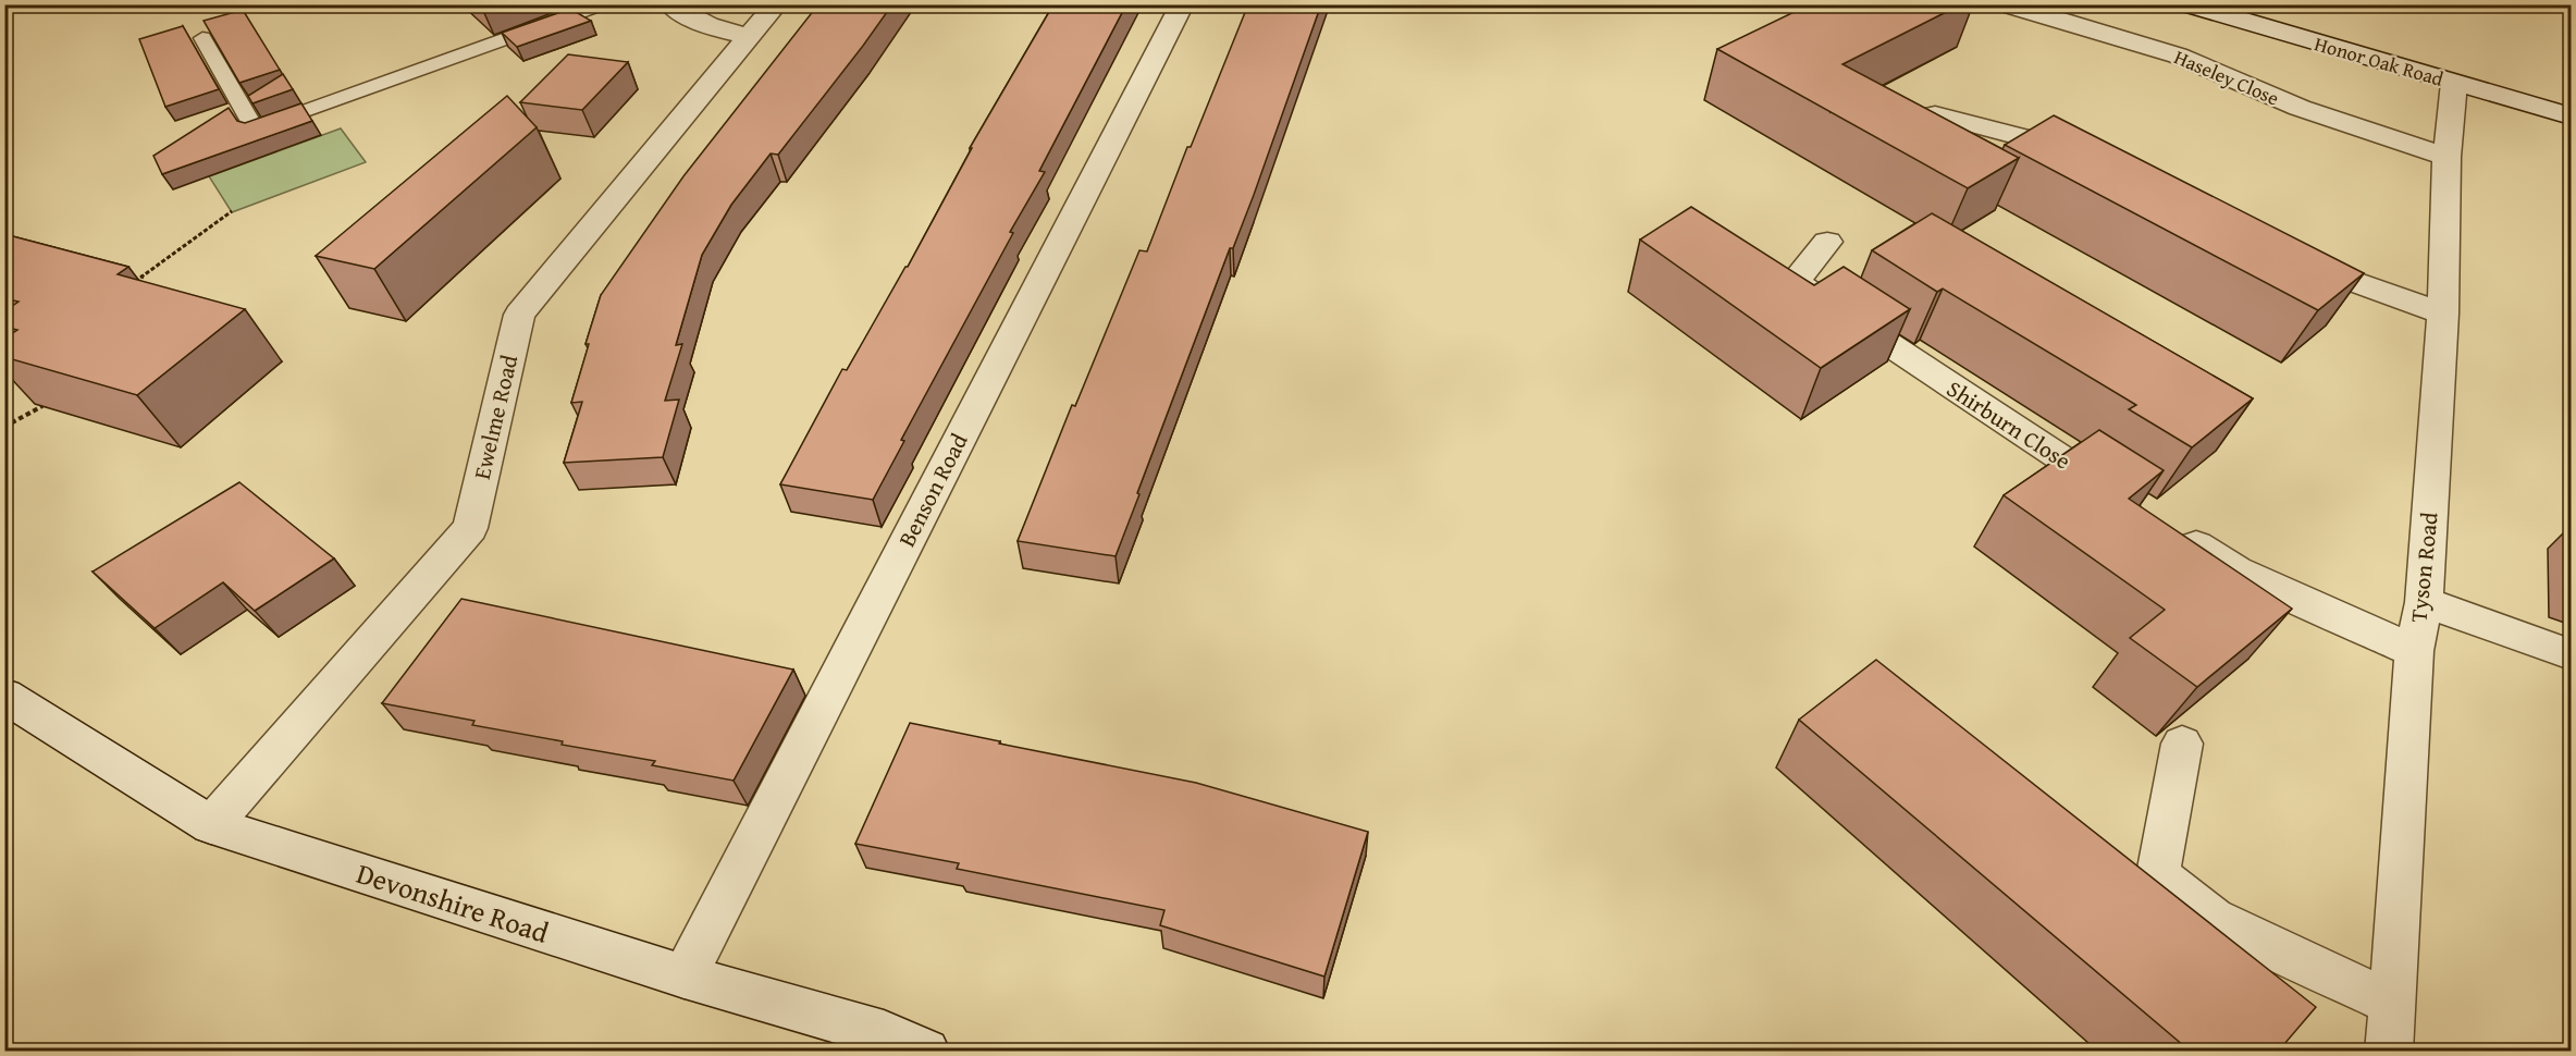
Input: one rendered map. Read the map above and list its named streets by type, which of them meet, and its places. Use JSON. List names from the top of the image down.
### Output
{
  "streets": {
    "street": [
      "Honor Oak Road",
      "Haseley Close",
      "Ewelme Road",
      "Shirburn Close",
      "Benson Road",
      "Tyson Road",
      "Devonshire Road"
    ]
  },
  "crossings": [
    ["Honor Oak Road", "Tyson Road"],
    ["Haseley Close", "Tyson Road"],
    ["Ewelme Road", "Devonshire Road"],
    ["Benson Road", "Devonshire Road"]
  ]
}
